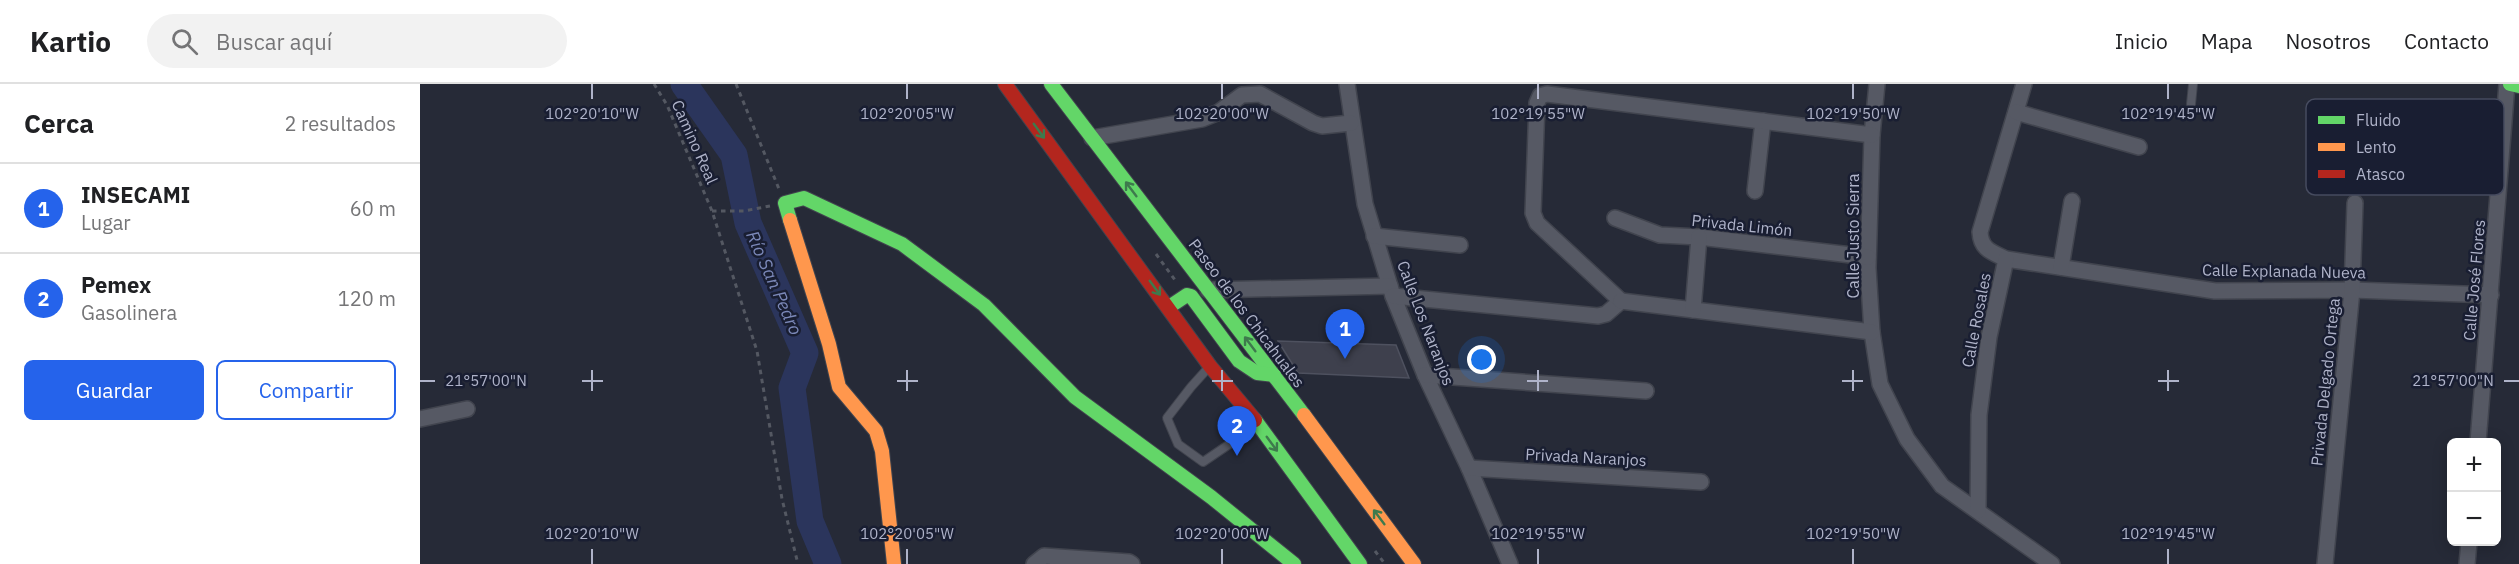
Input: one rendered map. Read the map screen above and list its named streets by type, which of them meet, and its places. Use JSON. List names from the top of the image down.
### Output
{
  "streets": {
    "main road": ["Paseo de los Chicahuales"],
    "street": [
      "Privada Limón",
      "Calle Justo Sierra",
      "Calle Explanada Nueva",
      "Calle José Flores",
      "Calle Rosales",
      "Calle Los Naranjos",
      "Privada Delgado Ortega",
      "Privada Naranjos"
    ],
    "path": ["Camino Real"]
  },
  "crossings": [
    ["Privada Limón", "Calle Justo Sierra"],
    ["Calle Justo Sierra", "Calle Rosales"],
    ["Calle Explanada Nueva", "Calle José Flores"],
    ["Calle Explanada Nueva", "Calle Rosales"],
    ["Calle Explanada Nueva", "Privada Delgado Ortega"],
    ["Calle Los Naranjos", "Privada Naranjos"]
  ],
  "water": ["Río San Pedro"],
  "legend": ["Fluido", "Lento", "Atasco"],
  "page": {
    "header": "Kartio",
    "search": "Buscar aquí",
    "nav": [
      "Inicio",
      "Mapa",
      "Nosotros",
      "Contacto"
    ],
    "heading": ["Cerca", "2 resultados"],
    "list": [
      {
        "mark": "1",
        "name": "INSECAMI",
        "note": "Lugar",
        "value": "60 m"
      },
      {
        "mark": "2",
        "name": "Pemex",
        "note": "Gasolinera",
        "value": "120 m"
      }
    ],
    "pins": ["1", "2"],
    "buttons": ["Guardar", "Compartir"],
    "map_buttons": ["+", "−"]
  },
  "coordinates": [
    "102°20'10\"W",
    "102°20'05\"W",
    "102°20'00\"W",
    "102°19'55\"W",
    "102°19'50\"W",
    "102°19'45\"W",
    "21°57'00\"N"
  ]
}
